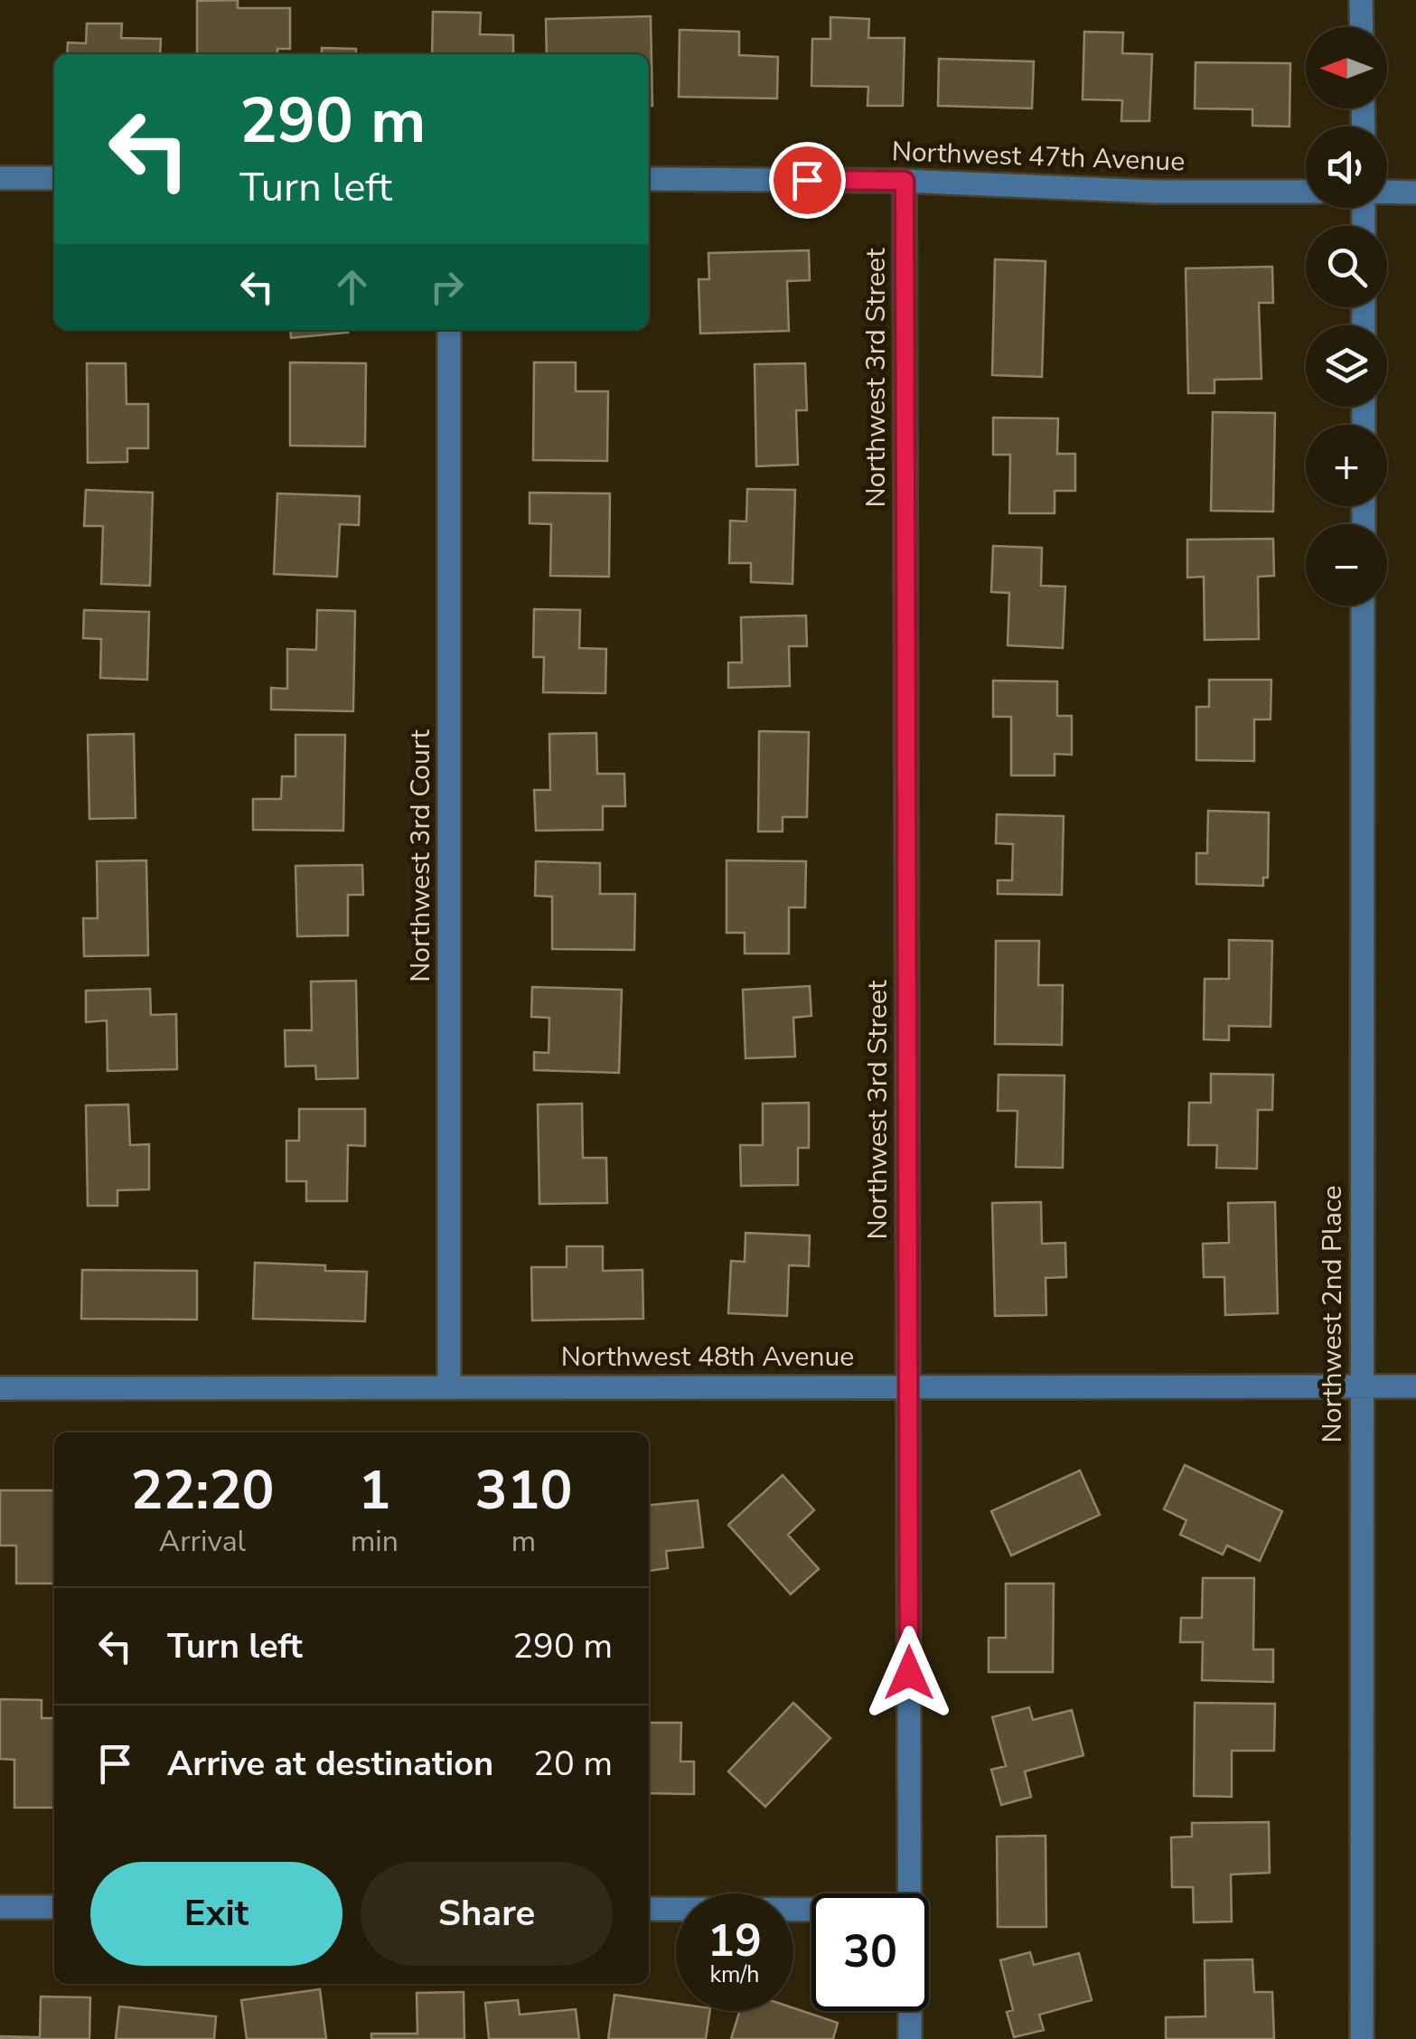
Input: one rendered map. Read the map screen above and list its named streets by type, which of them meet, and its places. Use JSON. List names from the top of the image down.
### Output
{
  "streets": {
    "street": [
      "Northwest 47th Avenue",
      "Northwest 3rd Street",
      "Northwest 3rd Court",
      "Northwest 2nd Place",
      "Northwest 48th Avenue"
    ]
  },
  "crossings": [
    ["Northwest 47th Avenue", "Northwest 3rd Street"],
    ["Northwest 3rd Street", "Northwest 48th Avenue"],
    ["Northwest 3rd Court", "Northwest 48th Avenue"],
    ["Northwest 2nd Place", "Northwest 48th Avenue"]
  ],
  "north": "left",
  "page": {
    "map_buttons": ["+", "−"],
    "turn": ["290 m", "Turn left"],
    "eta": [
      "22:20",
      "Arrival",
      "1",
      "min",
      "310",
      "m"
    ],
    "list": [
      {
        "name": "Turn left",
        "value": "290 m"
      },
      {
        "name": "Arrive at destination",
        "value": "20 m"
      }
    ],
    "buttons": ["Exit", "Share"],
    "speed": "19 km/h",
    "limit": "30"
  }
}
